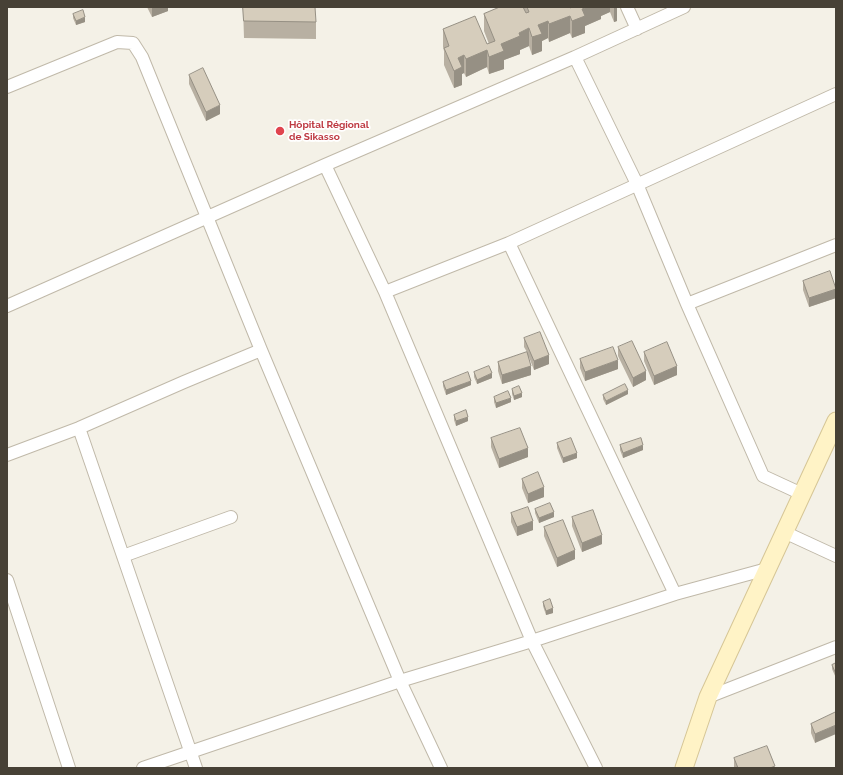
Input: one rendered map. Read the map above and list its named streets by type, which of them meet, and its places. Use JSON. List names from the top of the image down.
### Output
{
  "places": ["Hôpital Régional de Sikasso"]
}
